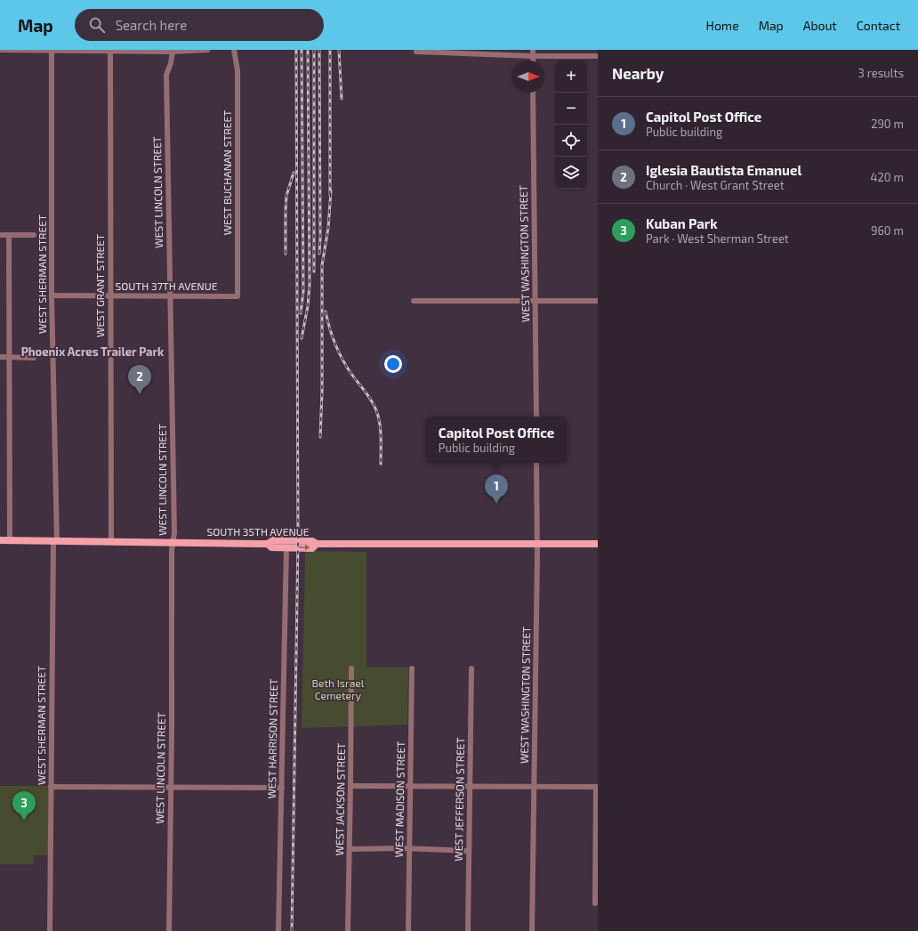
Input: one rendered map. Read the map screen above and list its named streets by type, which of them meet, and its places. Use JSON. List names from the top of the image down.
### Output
{
  "streets": {
    "main road": ["SOUTH 35TH AVENUE"],
    "street": [
      "WEST BUCHANAN STREET",
      "WEST LINCOLN STREET",
      "WEST WASHINGTON STREET",
      "WEST SHERMAN STREET",
      "WEST GRANT STREET",
      "SOUTH 37TH AVENUE",
      "WEST HARRISON STREET",
      "WEST JACKSON STREET",
      "WEST MADISON STREET",
      "WEST JEFFERSON STREET"
    ]
  },
  "crossings": [
    ["WEST BUCHANAN STREET", "SOUTH 37TH AVENUE"],
    ["WEST LINCOLN STREET", "SOUTH 37TH AVENUE"],
    ["WEST LINCOLN STREET", "SOUTH 35TH AVENUE"],
    ["WEST WASHINGTON STREET", "SOUTH 35TH AVENUE"],
    ["WEST SHERMAN STREET", "SOUTH 37TH AVENUE"],
    ["WEST SHERMAN STREET", "SOUTH 35TH AVENUE"],
    ["WEST GRANT STREET", "SOUTH 37TH AVENUE"],
    ["WEST GRANT STREET", "SOUTH 35TH AVENUE"]
  ],
  "districts": ["Phoenix Acres Trailer Park"],
  "parks": ["Beth Israel Cemetery"],
  "north": "right",
  "page": {
    "header": "Map",
    "search": "Search here",
    "nav": [
      "Home",
      "Map",
      "About",
      "Contact"
    ],
    "heading": ["Nearby", "3 results"],
    "map_buttons": ["+", "−"],
    "list": [
      {
        "mark": "1",
        "name": "Capitol Post Office",
        "note": "Public building",
        "value": "290 m"
      },
      {
        "mark": "2",
        "name": "Iglesia Bautista Emanuel",
        "note": "Church · West Grant Street",
        "value": "420 m"
      },
      {
        "mark": "3",
        "name": "Kuban Park",
        "note": "Park · West Sherman Street",
        "value": "960 m"
      }
    ],
    "pins": ["2", "1", "3"],
    "popup": ["Capitol Post Office", "Public building"]
  }
}
